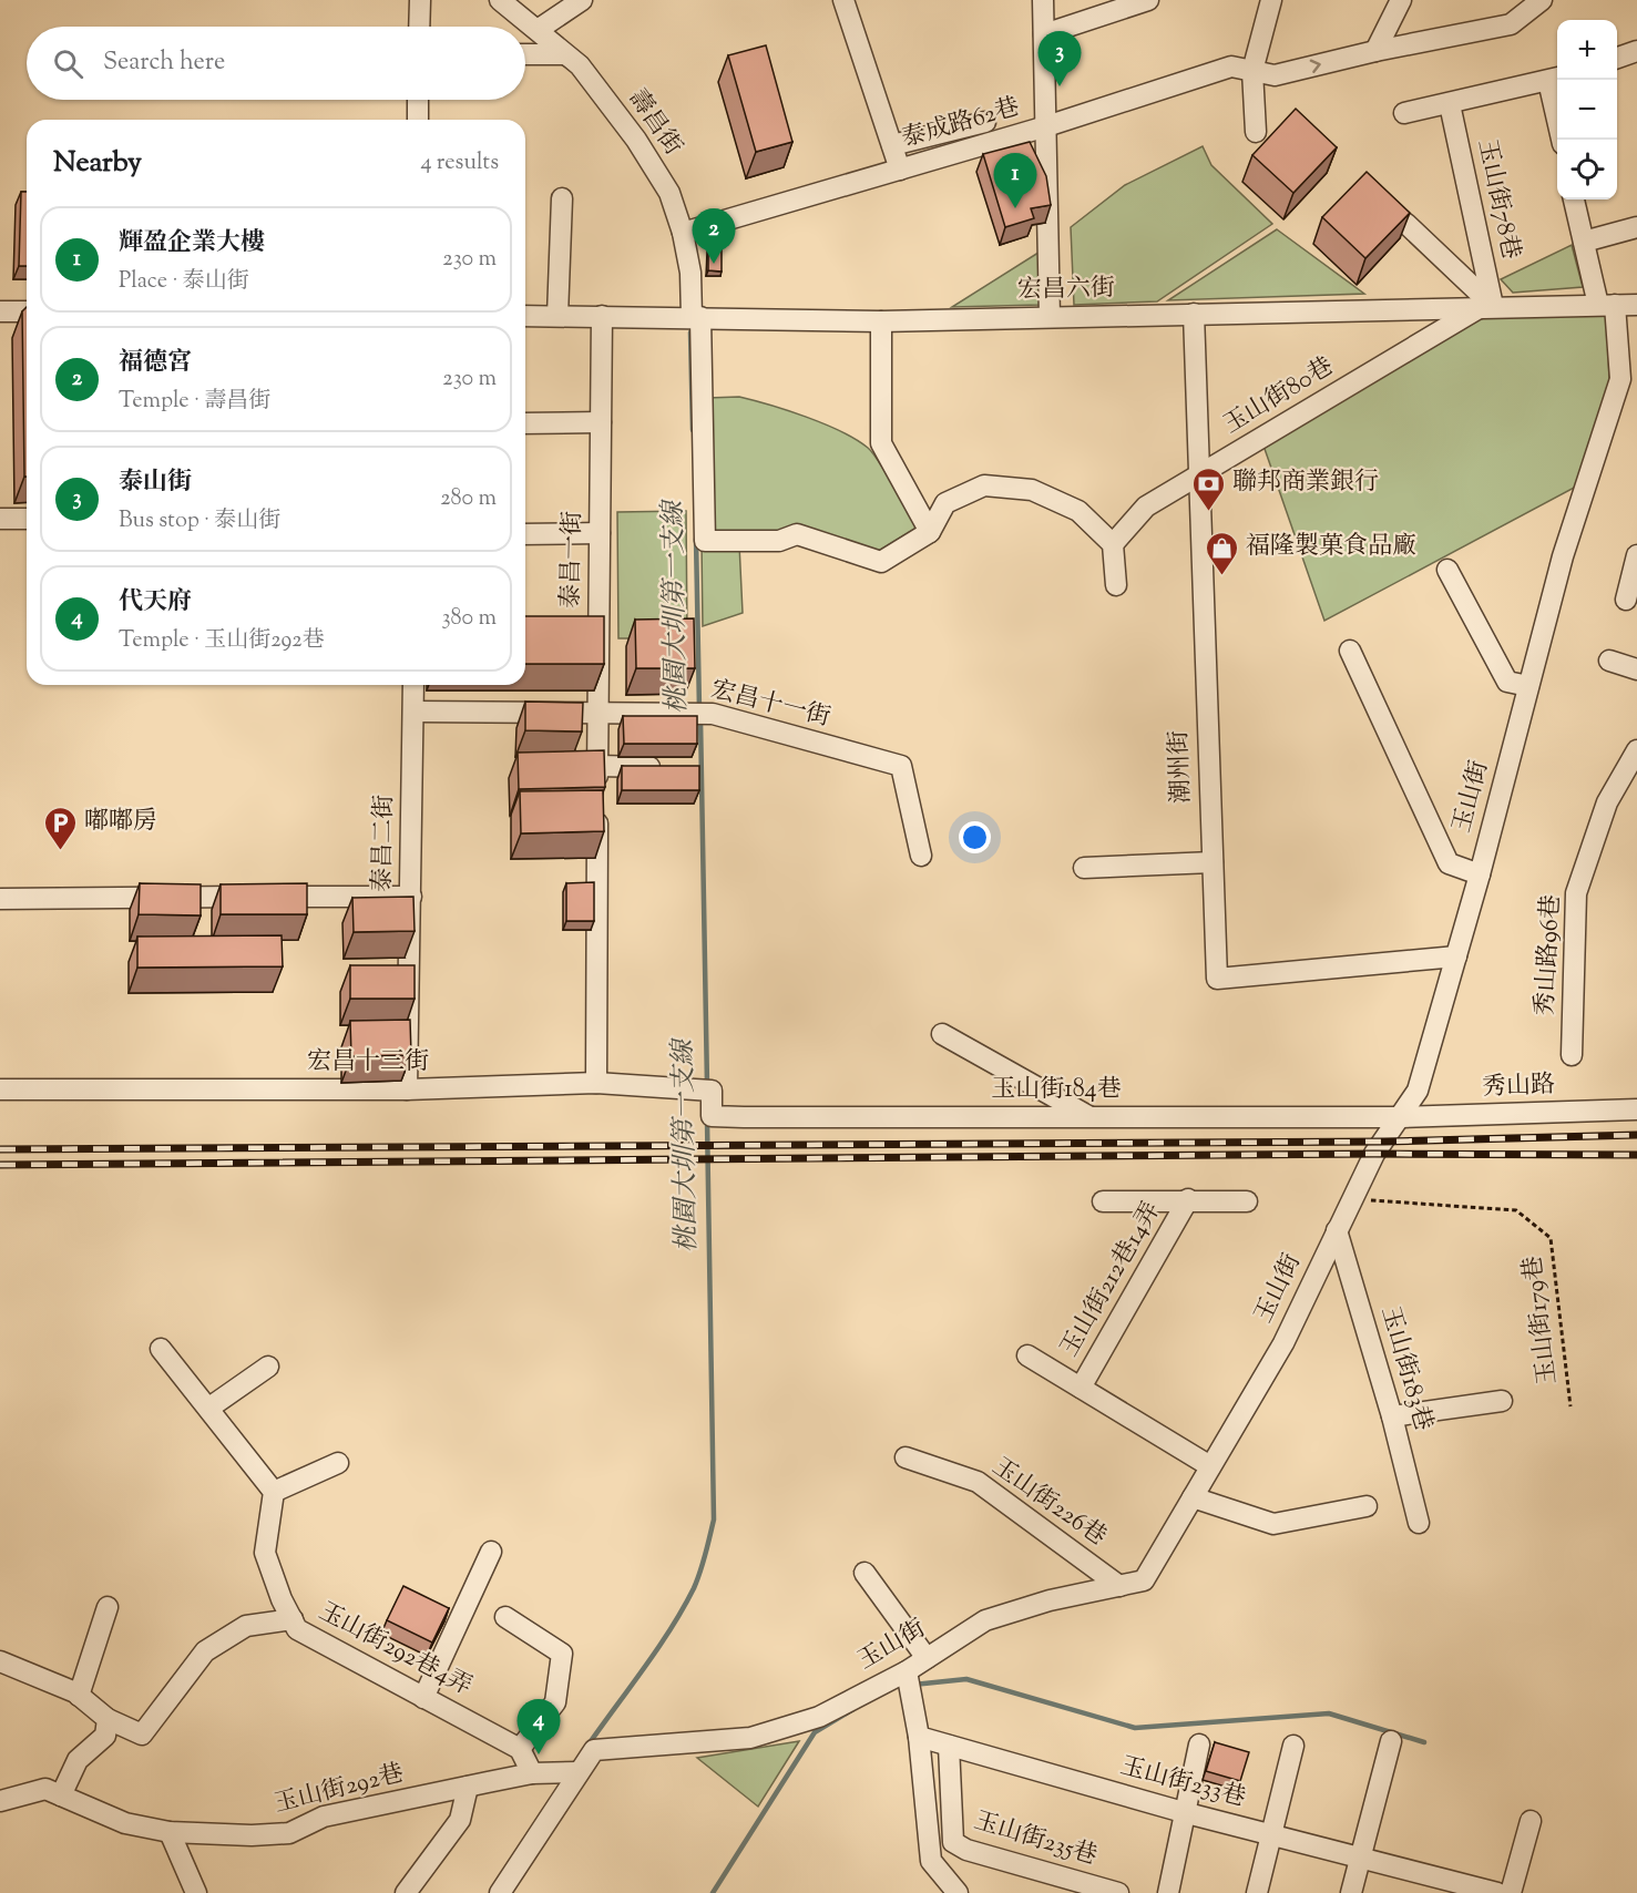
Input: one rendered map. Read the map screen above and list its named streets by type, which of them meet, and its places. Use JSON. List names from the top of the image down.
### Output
{
  "streets": {
    "street": [
      "壽昌街",
      "泰成路62巷",
      "玉山街78巷",
      "宏昌六街",
      "玉山街80巷",
      "泰昌一街",
      "宏昌十一街",
      "潮州街",
      "玉山街",
      "泰昌二街",
      "秀山路96巷",
      "宏昌十三街",
      "秀山路",
      "玉山街184巷",
      "玉山街212巷14弄",
      "玉山街183巷",
      "玉山街226巷",
      "玉山街292巷4弄",
      "玉山街233巷",
      "玉山街292巷",
      "玉山街235巷"
    ],
    "path": ["玉山街179巷"]
  },
  "crossings": [
    ["壽昌街", "泰成路62巷"],
    ["壽昌街", "宏昌六街"],
    ["玉山街78巷", "宏昌六街"],
    ["玉山街78巷", "玉山街80巷"],
    ["宏昌六街", "玉山街80巷"],
    ["宏昌六街", "泰昌一街"],
    ["宏昌六街", "潮州街"],
    ["宏昌六街", "玉山街"],
    ["玉山街80巷", "潮州街"],
    ["泰昌一街", "宏昌十一街"],
    ["泰昌一街", "宏昌十三街"],
    ["宏昌十一街", "泰昌二街"],
    ["潮州街", "玉山街"],
    ["玉山街", "秀山路"],
    ["玉山街", "玉山街184巷"],
    ["玉山街", "玉山街179巷"],
    ["玉山街", "玉山街183巷"],
    ["玉山街", "玉山街226巷"],
    ["玉山街", "玉山街292巷"],
    ["泰昌二街", "宏昌十三街"],
    ["宏昌十三街", "玉山街184巷"],
    ["秀山路", "玉山街184巷"],
    ["玉山街233巷", "玉山街235巷"]
  ],
  "water": ["桃園大圳第一支線"],
  "places": {
    "bank": ["聯邦商業銀行"],
    "shop": ["福隆製菓食品廠"],
    "parking": ["嘟嘟房"]
  },
  "page": {
    "map_buttons": ["+", "−"],
    "search": "Search here",
    "pins": [
      "3",
      "1",
      "2",
      "4"
    ],
    "heading": ["Nearby", "4 results"],
    "list": [
      {
        "mark": "1",
        "name": "輝盈企業大樓",
        "note": "Place · 泰山街",
        "value": "230 m"
      },
      {
        "mark": "2",
        "name": "福德宮",
        "note": "Temple · 壽昌街",
        "value": "230 m"
      },
      {
        "mark": "3",
        "name": "泰山街",
        "note": "Bus stop · 泰山街",
        "value": "280 m"
      },
      {
        "mark": "4",
        "name": "代天府",
        "note": "Temple · 玉山街292巷",
        "value": "380 m"
      }
    ]
  }
}
